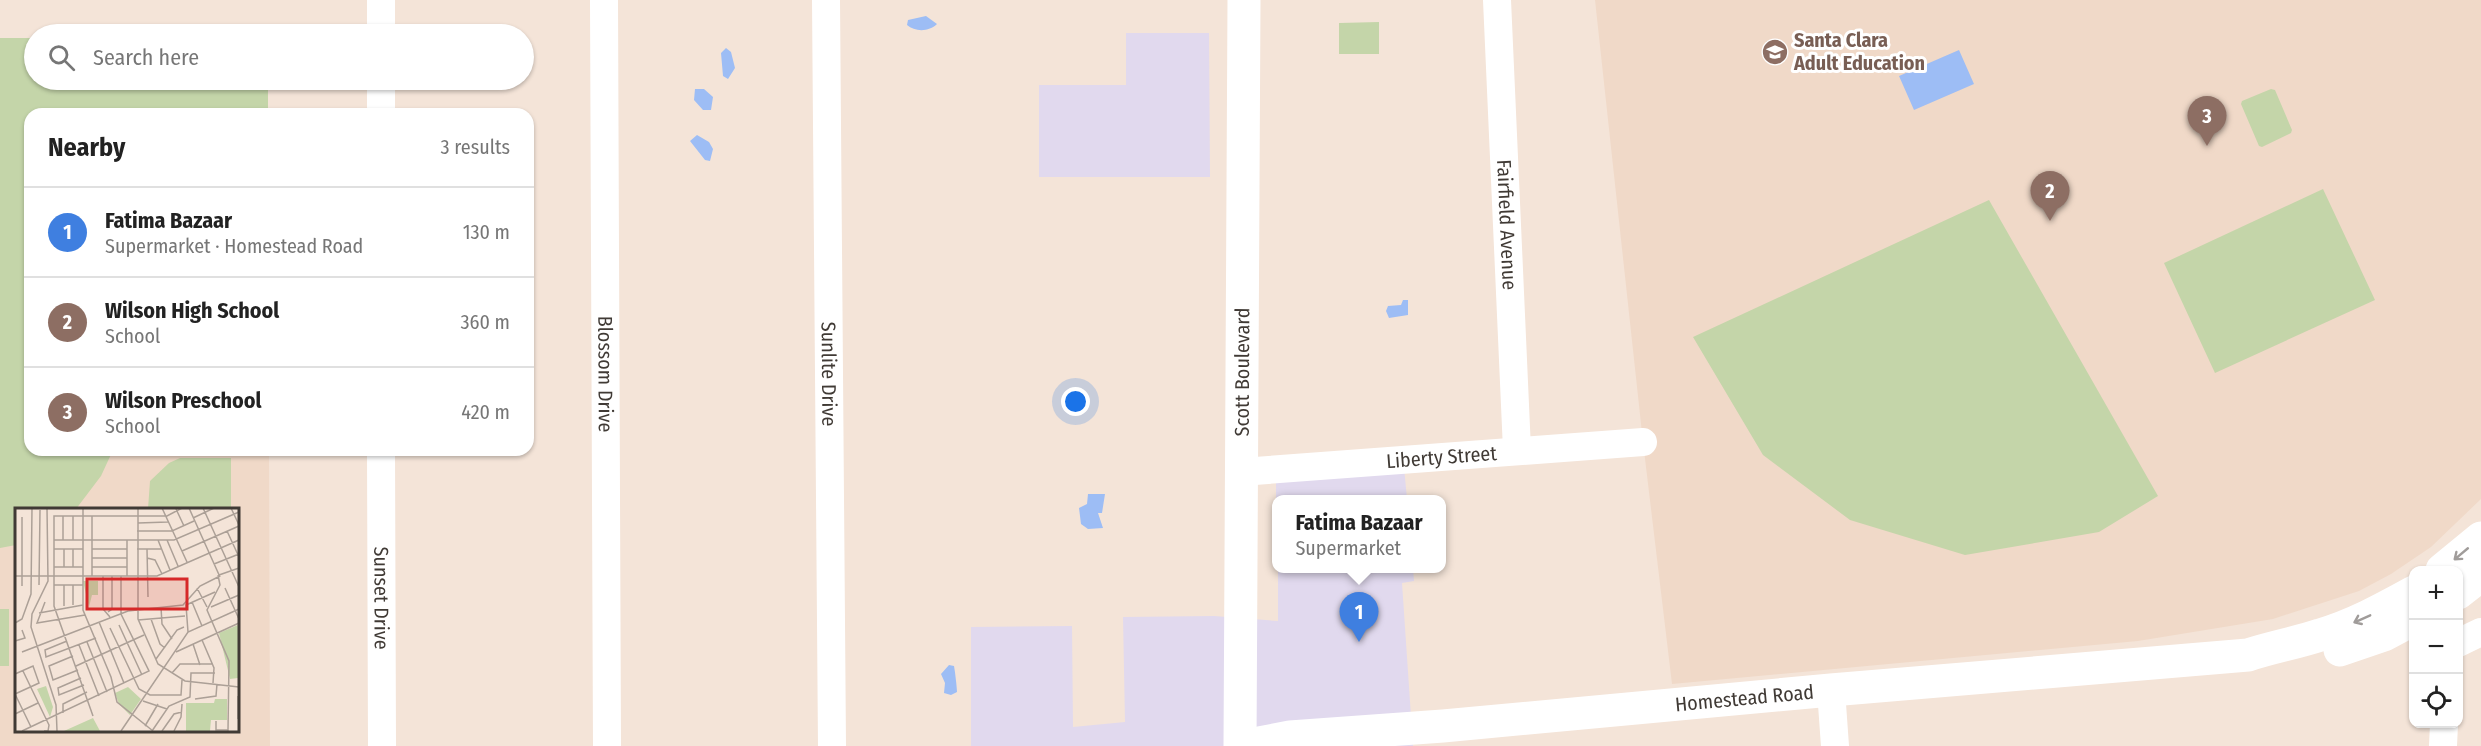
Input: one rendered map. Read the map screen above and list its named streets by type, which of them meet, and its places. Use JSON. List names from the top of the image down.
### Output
{
  "streets": {
    "main road": ["Scott Boulevard", "Homestead Road"],
    "street": [
      "Fairfield Avenue",
      "Blossom Drive",
      "Sunlite Drive",
      "Liberty Street",
      "Sunset Drive"
    ]
  },
  "crossings": [
    ["Fairfield Avenue", "Liberty Street"],
    ["Scott Boulevard", "Liberty Street"],
    ["Scott Boulevard", "Homestead Road"]
  ],
  "places": {
    "school or university": ["Santa Clara Adult Education"]
  },
  "page": {
    "search": "Search here",
    "pins": ["3", "2", "1"],
    "heading": ["Nearby", "3 results"],
    "list": [
      {
        "mark": "1",
        "name": "Fatima Bazaar",
        "note": "Supermarket · Homestead Road",
        "value": "130 m"
      },
      {
        "mark": "2",
        "name": "Wilson High School",
        "note": "School",
        "value": "360 m"
      },
      {
        "mark": "3",
        "name": "Wilson Preschool",
        "note": "School",
        "value": "420 m"
      }
    ],
    "popup": ["Fatima Bazaar", "Supermarket"],
    "map_buttons": ["+", "−"]
  }
}
